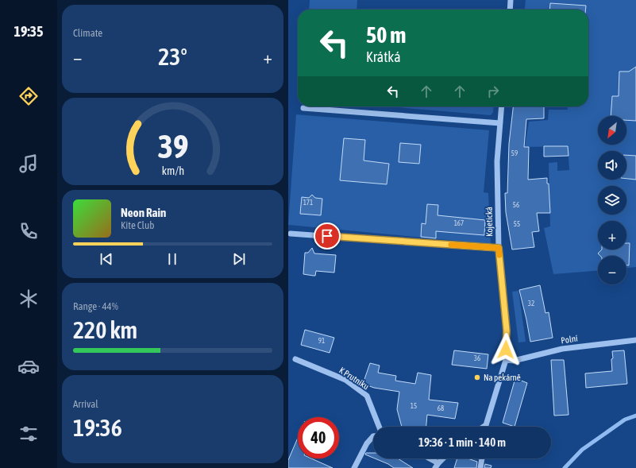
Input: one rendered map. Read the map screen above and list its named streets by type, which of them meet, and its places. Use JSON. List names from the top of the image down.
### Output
{
  "streets": {
    "street": ["Kojetická", "Polní", "K Prutníku"]
  },
  "crossings": [
    ["Kojetická", "Polní"]
  ],
  "places": ["Na pekárně"],
  "house_numbers": [
    "59",
    "171",
    "56",
    "167",
    "55",
    "32",
    "91",
    "36",
    "15",
    "68"
  ],
  "north": "bottom left",
  "page": {
    "tabs": "19:35",
    "tile": [
      "Climate",
      ["Range · 44%", "220 km"],
      ["Arrival", "19:36"]
    ],
    "turn": ["50 m", "Krátká"],
    "heat": ["−", "23°", "+"],
    "map_buttons": ["+", "−"],
    "song": ["Neon Rain", "Kite Club"],
    "limit": "40",
    "trip": "19:36 · 1 min · 140 m",
    "gauge": ["39", "km/h"]
  }
}
